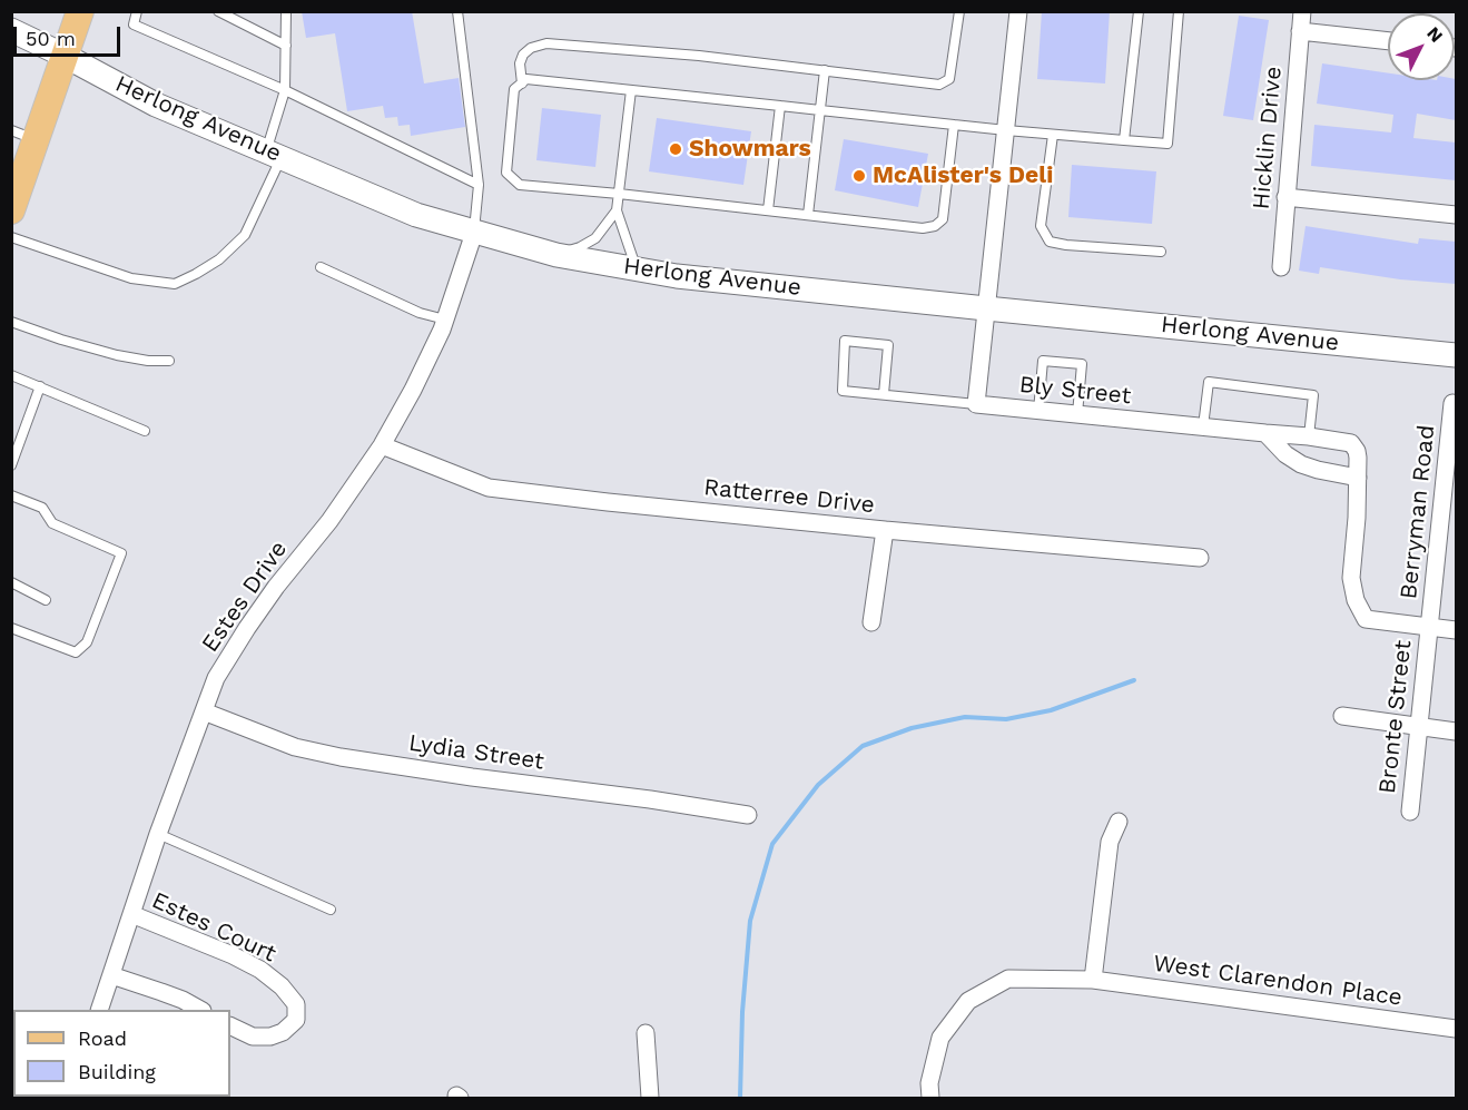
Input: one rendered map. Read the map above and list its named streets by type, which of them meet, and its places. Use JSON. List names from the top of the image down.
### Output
{
  "streets": {
    "street": [
      "Herlong Avenue",
      "Hicklin Drive",
      "Bly Street",
      "Ratterree Drive",
      "Berryman Road",
      "Estes Drive",
      "Bronte Street",
      "Lydia Street",
      "Estes Court",
      "West Clarendon Place"
    ]
  },
  "crossings": [
    ["Herlong Avenue", "Estes Drive"],
    ["Bly Street", "Berryman Road"],
    ["Bly Street", "Bronte Street"],
    ["Ratterree Drive", "Estes Drive"],
    ["Berryman Road", "Bronte Street"],
    ["Estes Drive", "Lydia Street"],
    ["Estes Drive", "Estes Court"]
  ],
  "places": ["Showmars", "McAlister's Deli"],
  "legend": ["Road", "Building"],
  "scale_bar": "50 m",
  "north": "top right"
}
